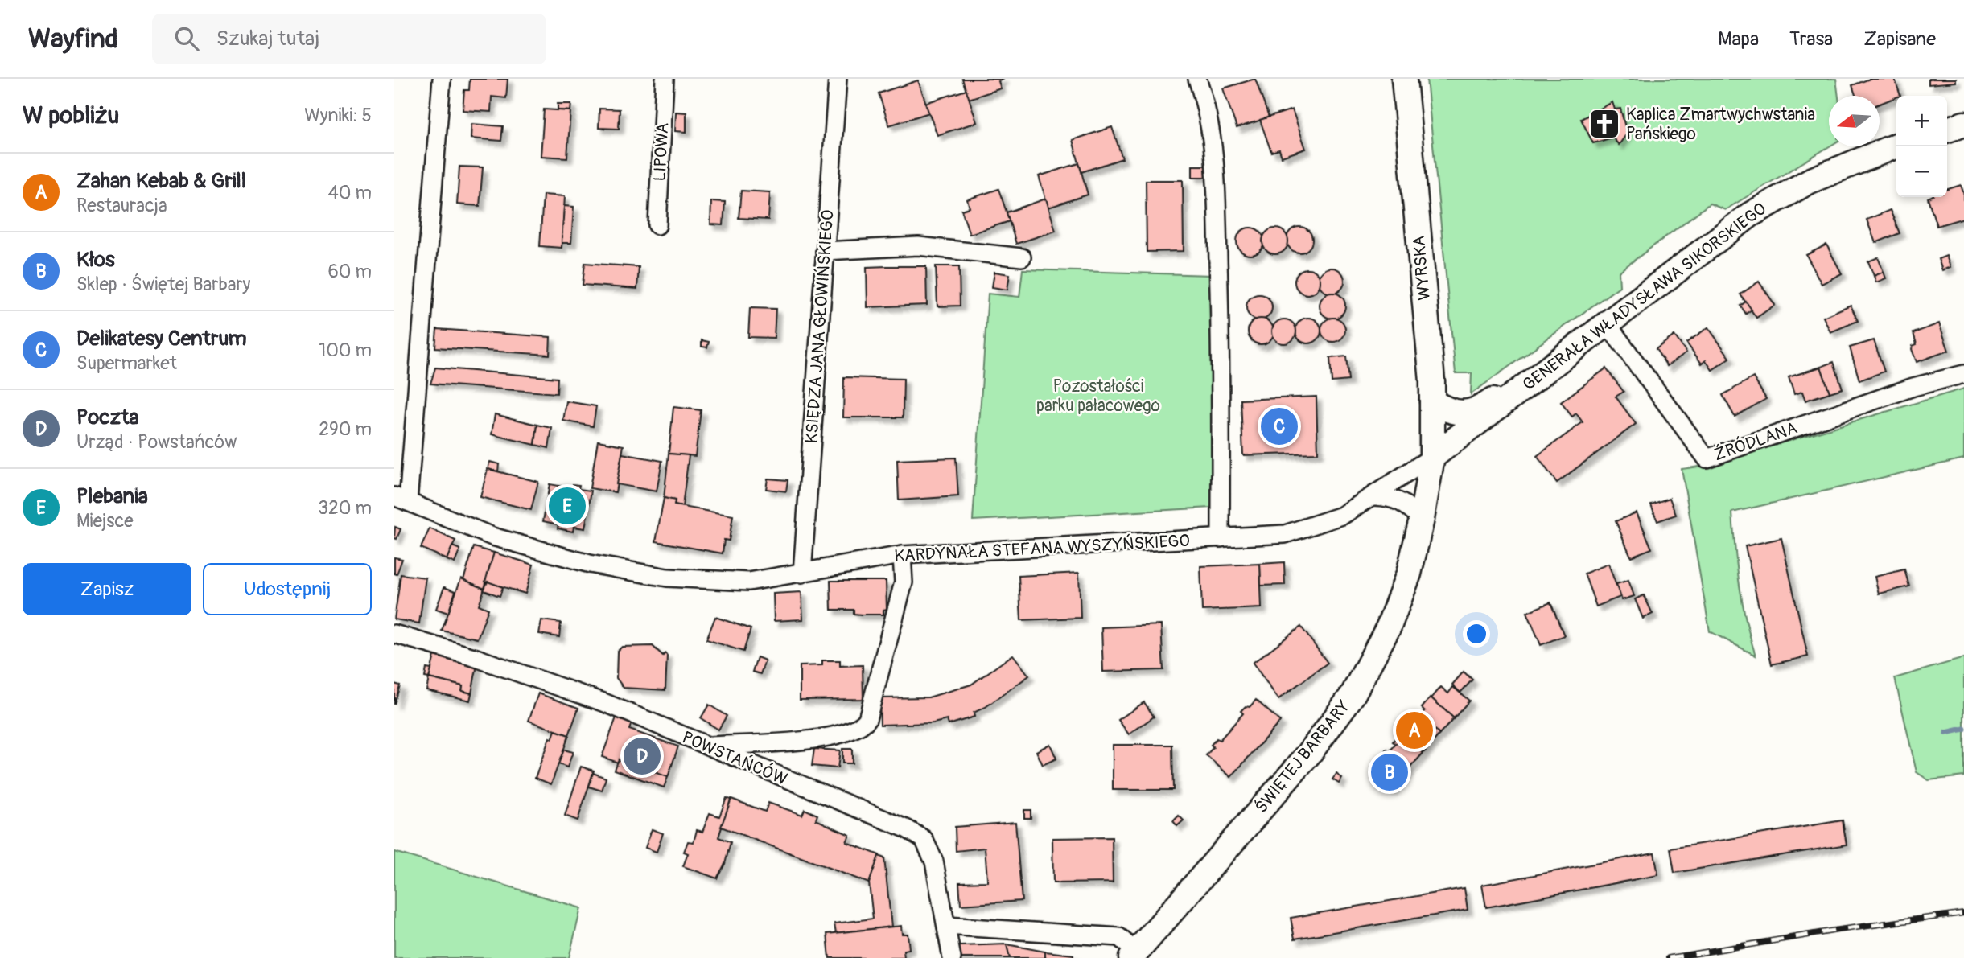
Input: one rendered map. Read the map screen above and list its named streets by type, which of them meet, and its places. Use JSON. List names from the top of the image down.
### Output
{
  "streets": {
    "street": [
      "LIPOWA",
      "WYRSKA",
      "GENERAŁA WŁADYSŁAWA SIKORSKIEGO",
      "KSIĘDZA JANA GŁOWIŃSKIEGO",
      "ŹRÓDLANA",
      "KARDYNAŁA STEFANA WYSZYŃSKIEGO",
      "ŚWIĘTEJ BARBARY",
      "POWSTAŃCÓW"
    ]
  },
  "crossings": [
    ["WYRSKA", "GENERAŁA WŁADYSŁAWA SIKORSKIEGO"],
    ["WYRSKA", "KARDYNAŁA STEFANA WYSZYŃSKIEGO"],
    ["WYRSKA", "ŚWIĘTEJ BARBARY"],
    ["GENERAŁA WŁADYSŁAWA SIKORSKIEGO", "ŹRÓDLANA"],
    ["GENERAŁA WŁADYSŁAWA SIKORSKIEGO", "KARDYNAŁA STEFANA WYSZYŃSKIEGO"],
    ["GENERAŁA WŁADYSŁAWA SIKORSKIEGO", "ŚWIĘTEJ BARBARY"],
    ["KSIĘDZA JANA GŁOWIŃSKIEGO", "KARDYNAŁA STEFANA WYSZYŃSKIEGO"],
    ["KARDYNAŁA STEFANA WYSZYŃSKIEGO", "ŚWIĘTEJ BARBARY"]
  ],
  "parks": ["Pozostałości parku pałacowego"],
  "places": {
    "church": ["Kaplica Zmartwychwstania Pańskiego"]
  },
  "north": "left",
  "page": {
    "header": "Wayfind",
    "search": "Szukaj tutaj",
    "nav": ["Mapa", "Trasa", "Zapisane"],
    "heading": ["W pobliżu", "Wyniki: 5"],
    "map_buttons": ["+", "−"],
    "list": [
      {
        "mark": "A",
        "name": "Zahan Kebab & Grill",
        "note": "Restauracja",
        "value": "40 m"
      },
      {
        "mark": "B",
        "name": "Kłos",
        "note": "Sklep · Świętej Barbary",
        "value": "60 m"
      },
      {
        "mark": "C",
        "name": "Delikatesy Centrum",
        "note": "Supermarket",
        "value": "100 m"
      },
      {
        "mark": "D",
        "name": "Poczta",
        "note": "Urząd · Powstańców",
        "value": "290 m"
      },
      {
        "mark": "E",
        "name": "Plebania",
        "note": "Miejsce",
        "value": "320 m"
      }
    ],
    "pins": [
      "C",
      "E",
      "A",
      "D",
      "B"
    ],
    "buttons": ["Zapisz", "Udostępnij"]
  }
}
